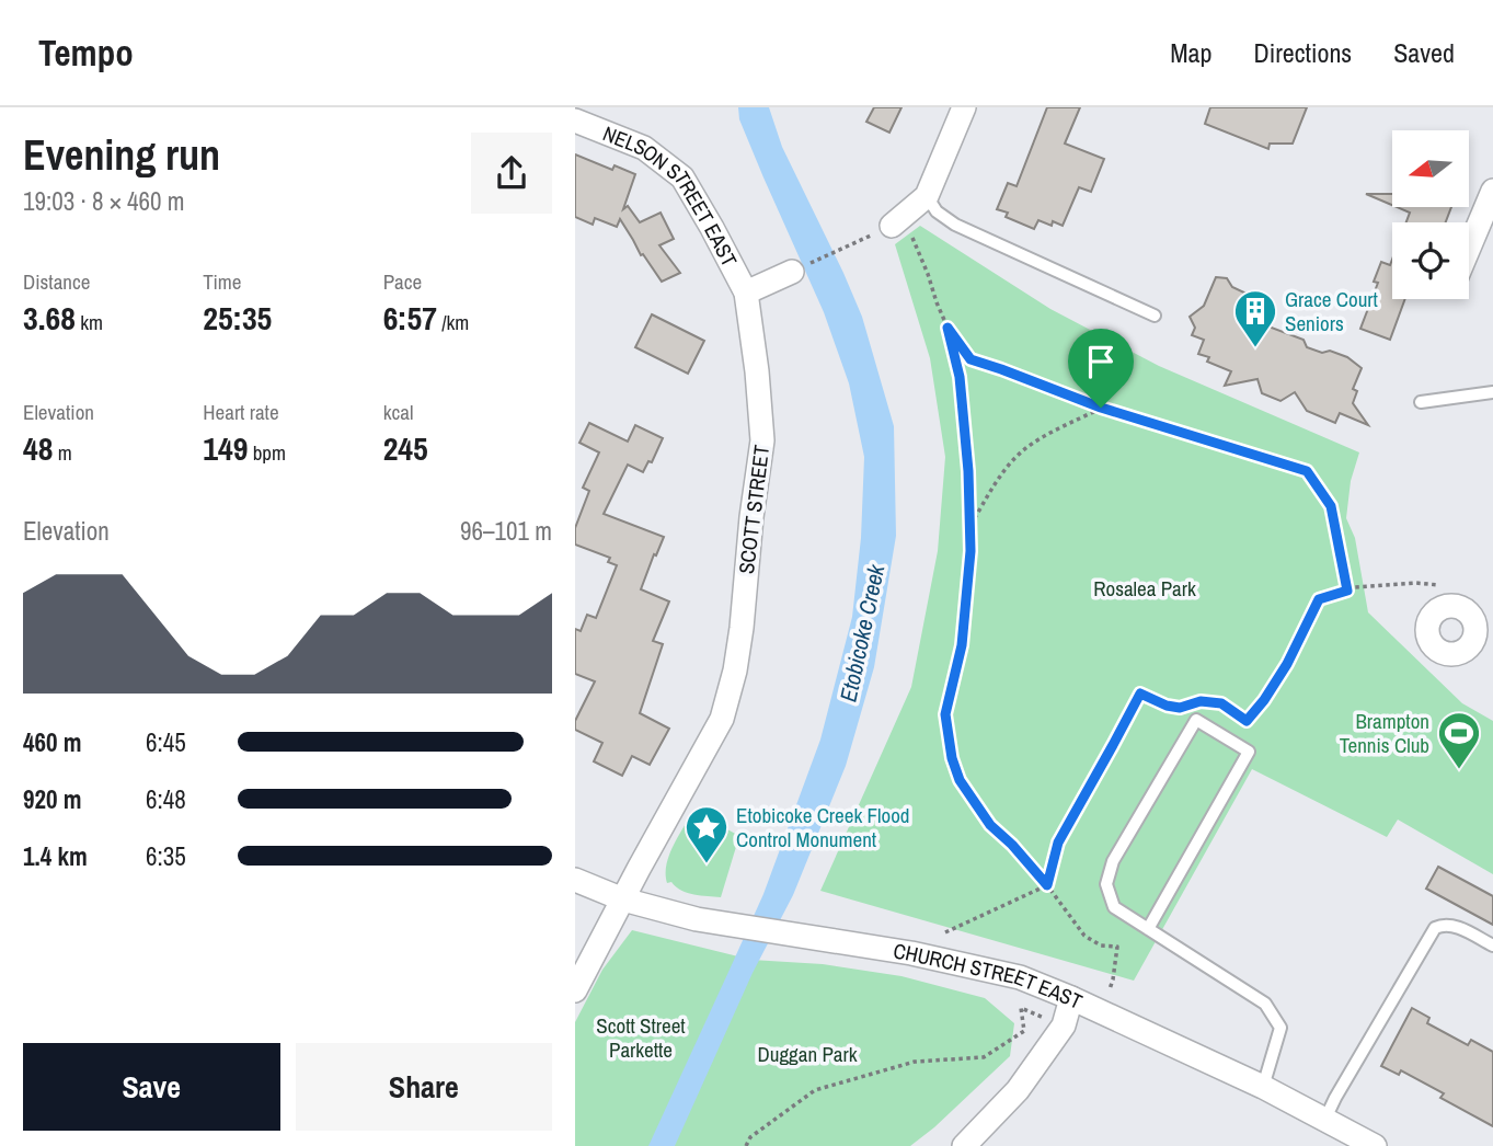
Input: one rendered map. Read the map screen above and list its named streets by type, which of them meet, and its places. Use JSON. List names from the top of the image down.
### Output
{
  "streets": {
    "street": ["NELSON STREET EAST", "SCOTT STREET", "CHURCH STREET EAST"]
  },
  "crossings": [
    ["NELSON STREET EAST", "SCOTT STREET"],
    ["SCOTT STREET", "CHURCH STREET EAST"]
  ],
  "water": ["Etobicoke Creek"],
  "parks": ["Rosalea Park", "Scott Street Parkette", "Duggan Park"],
  "places": {
    "building": ["Grace Court Seniors"],
    "sports": ["Brampton Tennis Club"],
    "place": ["Etobicoke Creek Flood Control Monument"]
  },
  "north": "left",
  "page": {
    "header": "Tempo",
    "nav": ["Map", "Directions", "Saved"],
    "heading": ["Evening run", "19:03 · 8 × 460 m"],
    "stats": [
      ["Distance", "3.68 km"],
      ["Time", "25:35"],
      ["Pace", "6:57 /km"],
      ["Elevation", "48 m"],
      ["Heart rate", "149 bpm"],
      ["kcal", "245"]
    ],
    "chart": ["Elevation", "96–101 m"],
    "list": [
      {
        "name": "460 m",
        "note": "6:45"
      },
      {
        "name": "920 m",
        "note": "6:48"
      },
      {
        "name": "1.4 km",
        "note": "6:35"
      }
    ],
    "buttons": ["Save", "Share"]
  }
}
